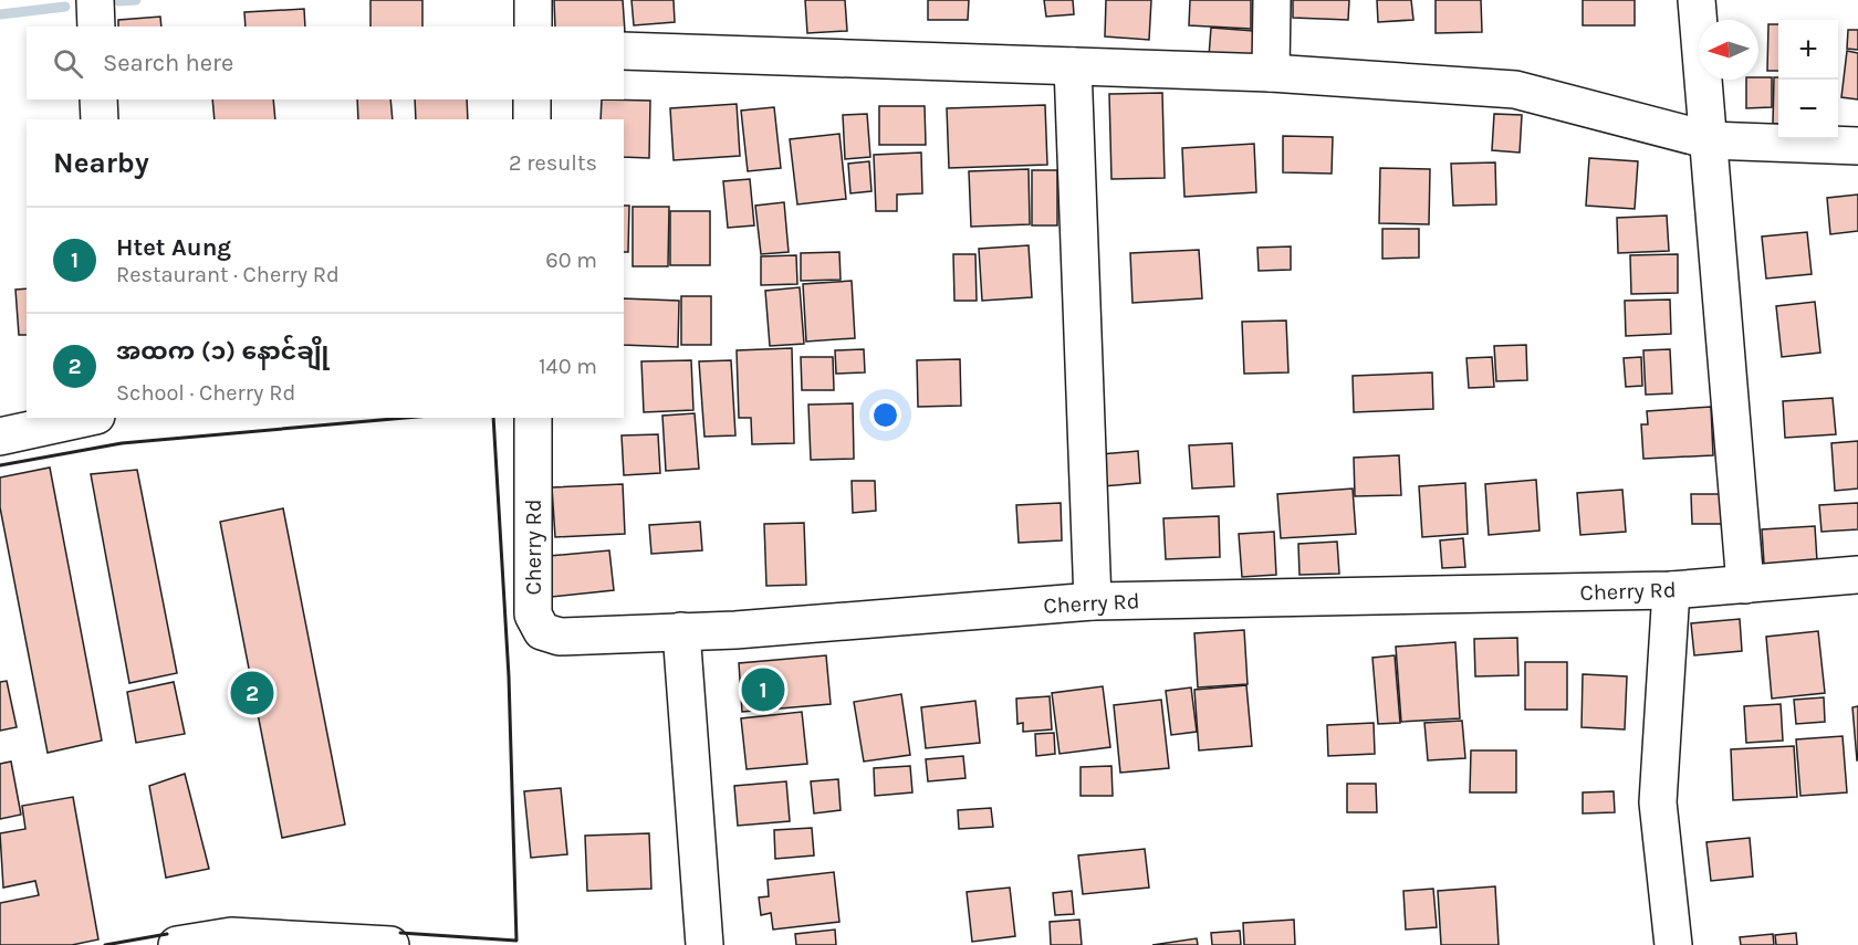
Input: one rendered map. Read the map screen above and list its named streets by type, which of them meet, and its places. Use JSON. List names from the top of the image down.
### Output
{
  "streets": {
    "street": ["Cherry Rd"]
  },
  "north": "left",
  "page": {
    "map_buttons": ["+", "−"],
    "search": "Search here",
    "heading": ["Nearby", "2 results"],
    "list": [
      {
        "mark": "1",
        "name": "Htet Aung",
        "note": "Restaurant · Cherry Rd",
        "value": "60 m"
      },
      {
        "mark": "2",
        "name": "အထက (၁) နောင်ချို",
        "note": "School · Cherry Rd",
        "value": "140 m"
      }
    ],
    "pins": ["1", "2"]
  }
}
